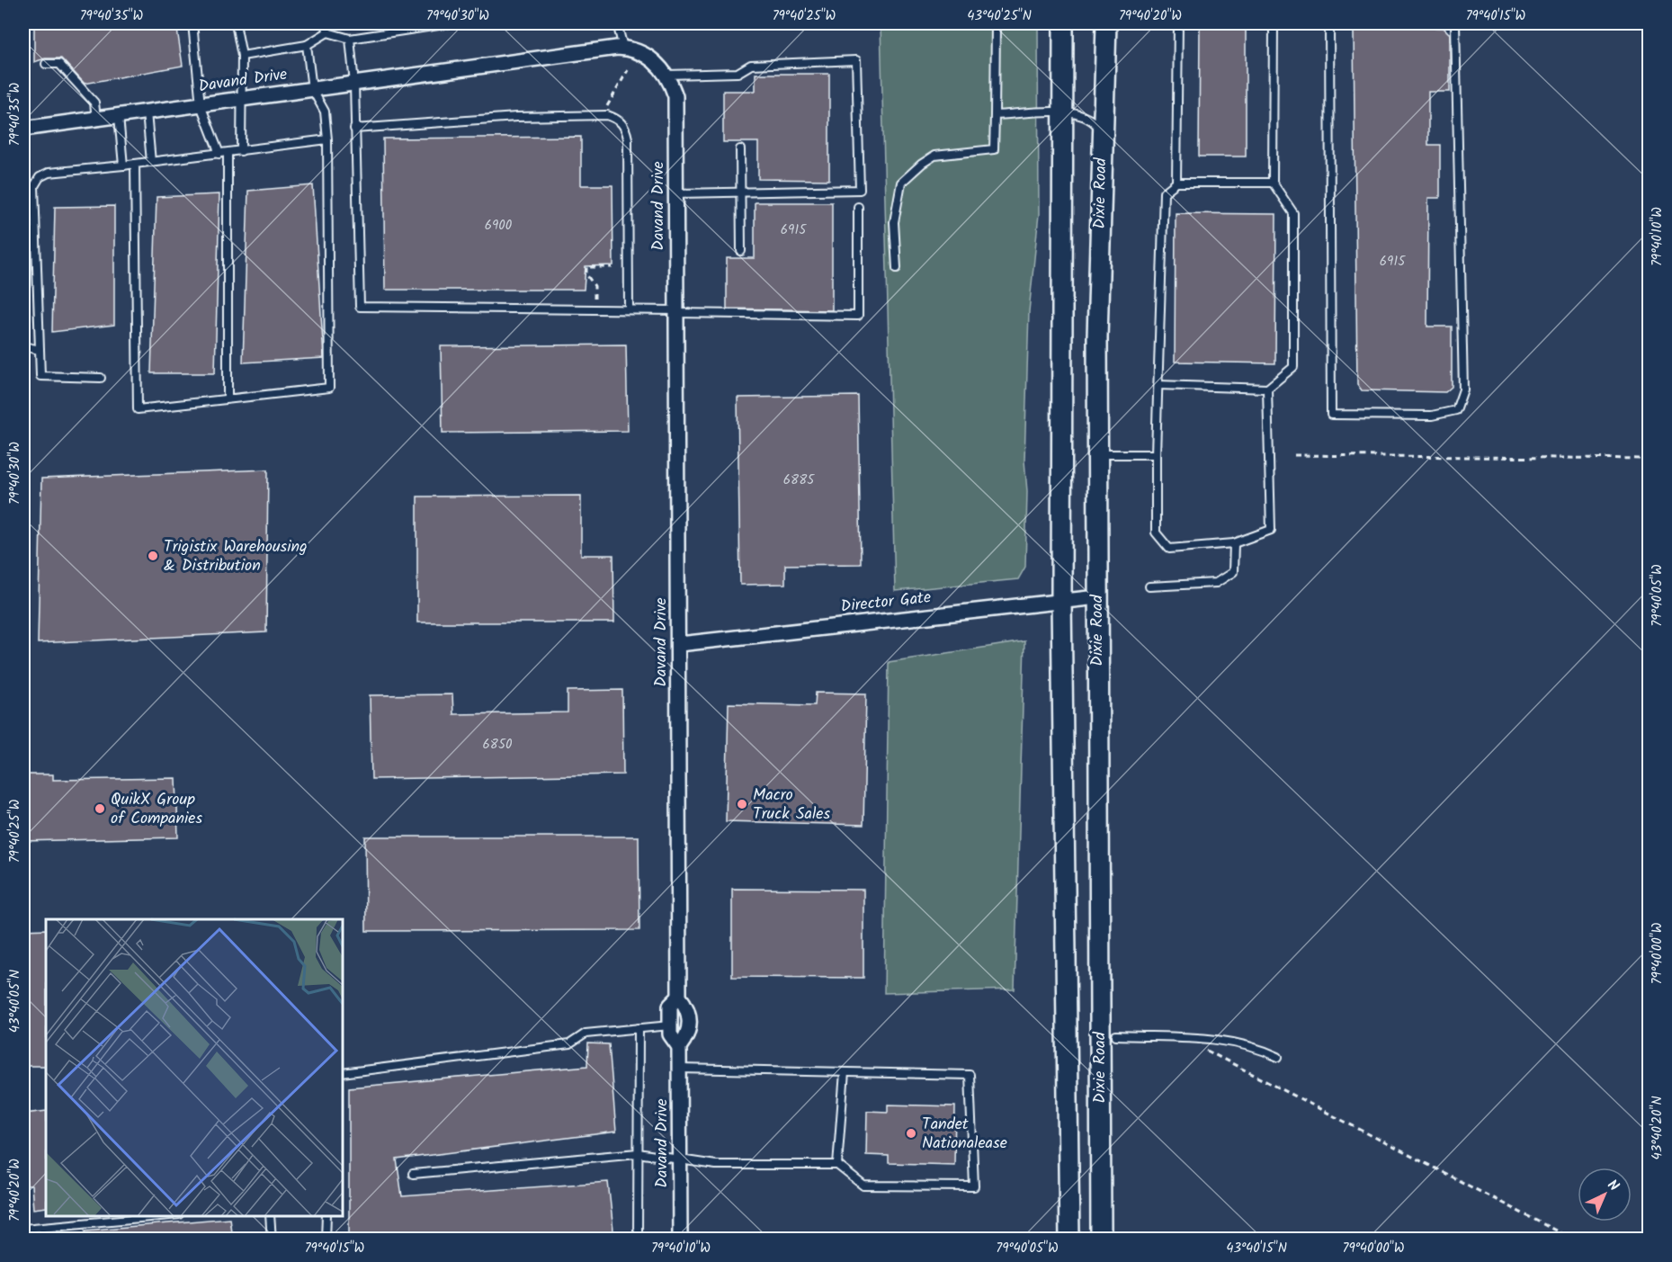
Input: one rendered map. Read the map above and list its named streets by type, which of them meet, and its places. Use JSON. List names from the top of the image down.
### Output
{
  "streets": {
    "main road": ["Dixie Road"],
    "street": ["Davand Drive", "Director Gate"]
  },
  "crossings": [
    ["Davand Drive", "Director Gate"],
    ["Dixie Road", "Director Gate"]
  ],
  "places": [
    "Trigistix Warehousing & Distribution",
    "Macro Truck Sales",
    "QuikX Group of Companies",
    "Tandet Nationalease"
  ],
  "house_numbers": [
    "6900",
    "6915",
    "6915",
    "6885",
    "6850"
  ],
  "north": "top right",
  "coordinates": [
    "79°40'35\"W",
    "79°40'30\"W",
    "79°40'25\"W",
    "43°40'25\"N",
    "79°40'20\"W",
    "79°40'15\"W",
    "79°40'10\"W",
    "79°40'05\"W",
    "79°40'00\"W",
    "43°40'05\"N",
    "43°40'20\"N",
    "43°40'15\"N"
  ]
}
